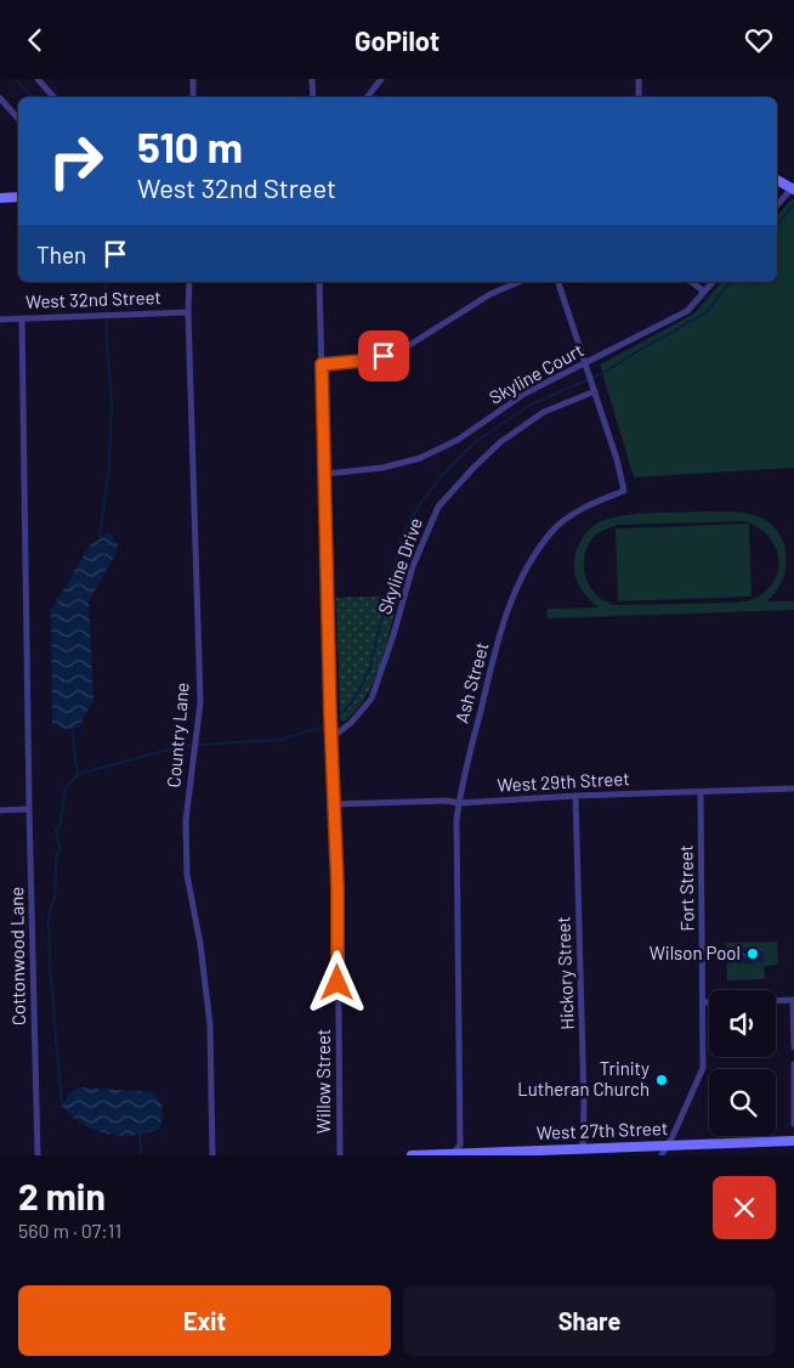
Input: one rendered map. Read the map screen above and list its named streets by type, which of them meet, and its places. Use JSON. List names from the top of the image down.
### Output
{
  "streets": {
    "main road": ["West 27th Street"],
    "street": [
      "West 32nd Street",
      "Skyline Court",
      "Skyline Drive",
      "Ash Street",
      "Country Lane",
      "West 29th Street",
      "Fort Street",
      "Cottonwood Lane",
      "Hickory Street",
      "Willow Street"
    ]
  },
  "crossings": [
    ["West 32nd Street", "Country Lane"],
    ["West 32nd Street", "Cottonwood Lane"],
    ["Skyline Court", "Ash Street"],
    ["Skyline Court", "Willow Street"],
    ["Skyline Drive", "Ash Street"],
    ["Skyline Drive", "Willow Street"],
    ["Ash Street", "West 29th Street"],
    ["Ash Street", "West 27th Street"],
    ["West 29th Street", "Fort Street"],
    ["West 29th Street", "Hickory Street"],
    ["West 29th Street", "Willow Street"],
    ["Fort Street", "West 27th Street"],
    ["Hickory Street", "West 27th Street"]
  ],
  "places": ["Wilson Pool", "Trinity Lutheran Church"],
  "page": {
    "header": "GoPilot",
    "turn": ["510 m", "West 32nd Street"],
    "then": "Then",
    "heading": ["2 min", "560 m · 07:11"],
    "buttons": ["Exit", "Share"]
  }
}
